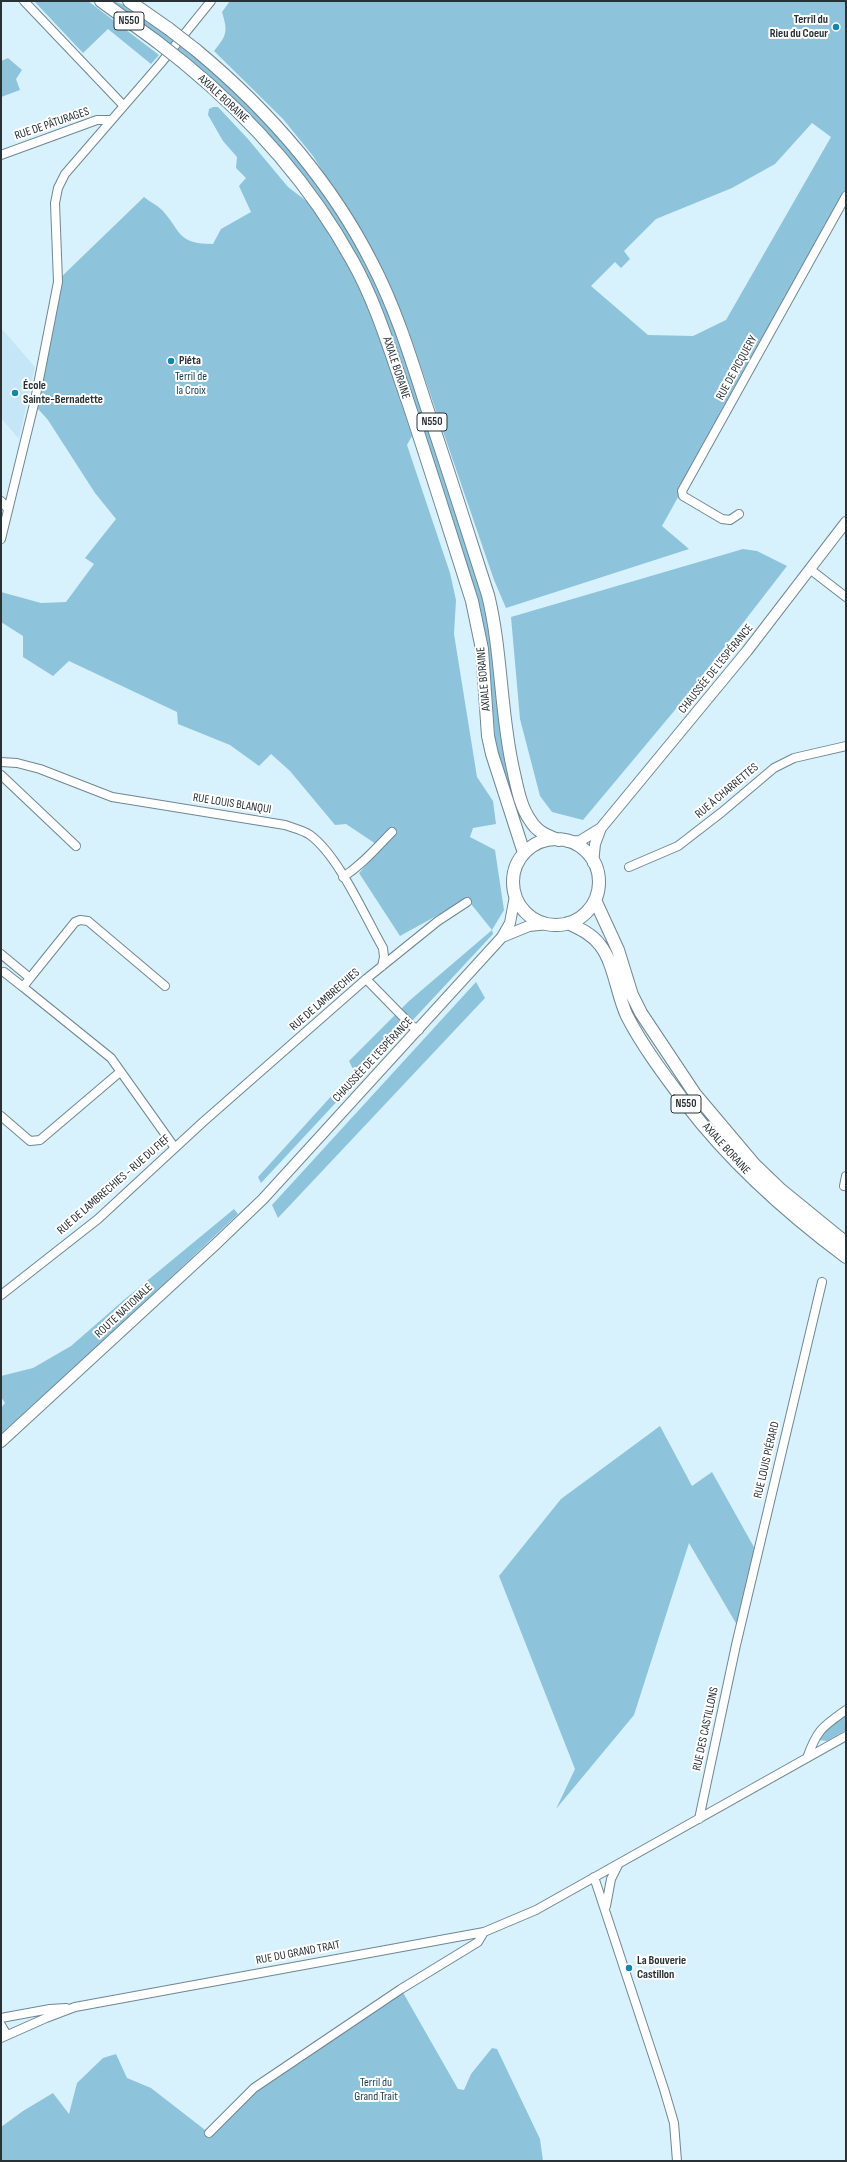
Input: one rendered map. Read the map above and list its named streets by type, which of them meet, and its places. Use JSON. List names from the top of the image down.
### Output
{
  "streets": {
    "highway": ["N550", "AXIALE BORAINE"],
    "main road": ["CHAUSSÉE DE L'ESPÉRANCE", "ROUTE NATIONALE"],
    "street": [
      "RUE DE PÂTURAGES",
      "RUE DE PICQUERY",
      "RUE À CHARRETTES",
      "RUE LOUIS BLANQUI",
      "RUE DE LAMBRECHIES",
      "RUE DE LAMBRECHIES - RUE DU FIEF",
      "RUE LOUIS PIÉRARD",
      "RUE DES CASTILLONS",
      "RUE DU GRAND TRAIT"
    ]
  },
  "crossings": [
    ["N550", "AXIALE BORAINE"],
    ["CHAUSSÉE DE L'ESPÉRANCE", "ROUTE NATIONALE"],
    ["RUE LOUIS BLANQUI", "RUE DE LAMBRECHIES"],
    ["RUE DE LAMBRECHIES", "RUE DE LAMBRECHIES - RUE DU FIEF"],
    ["RUE LOUIS PIÉRARD", "RUE DES CASTILLONS"],
    ["RUE DES CASTILLONS", "RUE DU GRAND TRAIT"]
  ],
  "parks": ["Terril de la Croix", "Terril du Grand Trait"],
  "places": [
    "Terril du Rieu du Coeur",
    "Piéta",
    "École Sainte-Bernadette",
    "La Bouverie Castillon"
  ]
}
